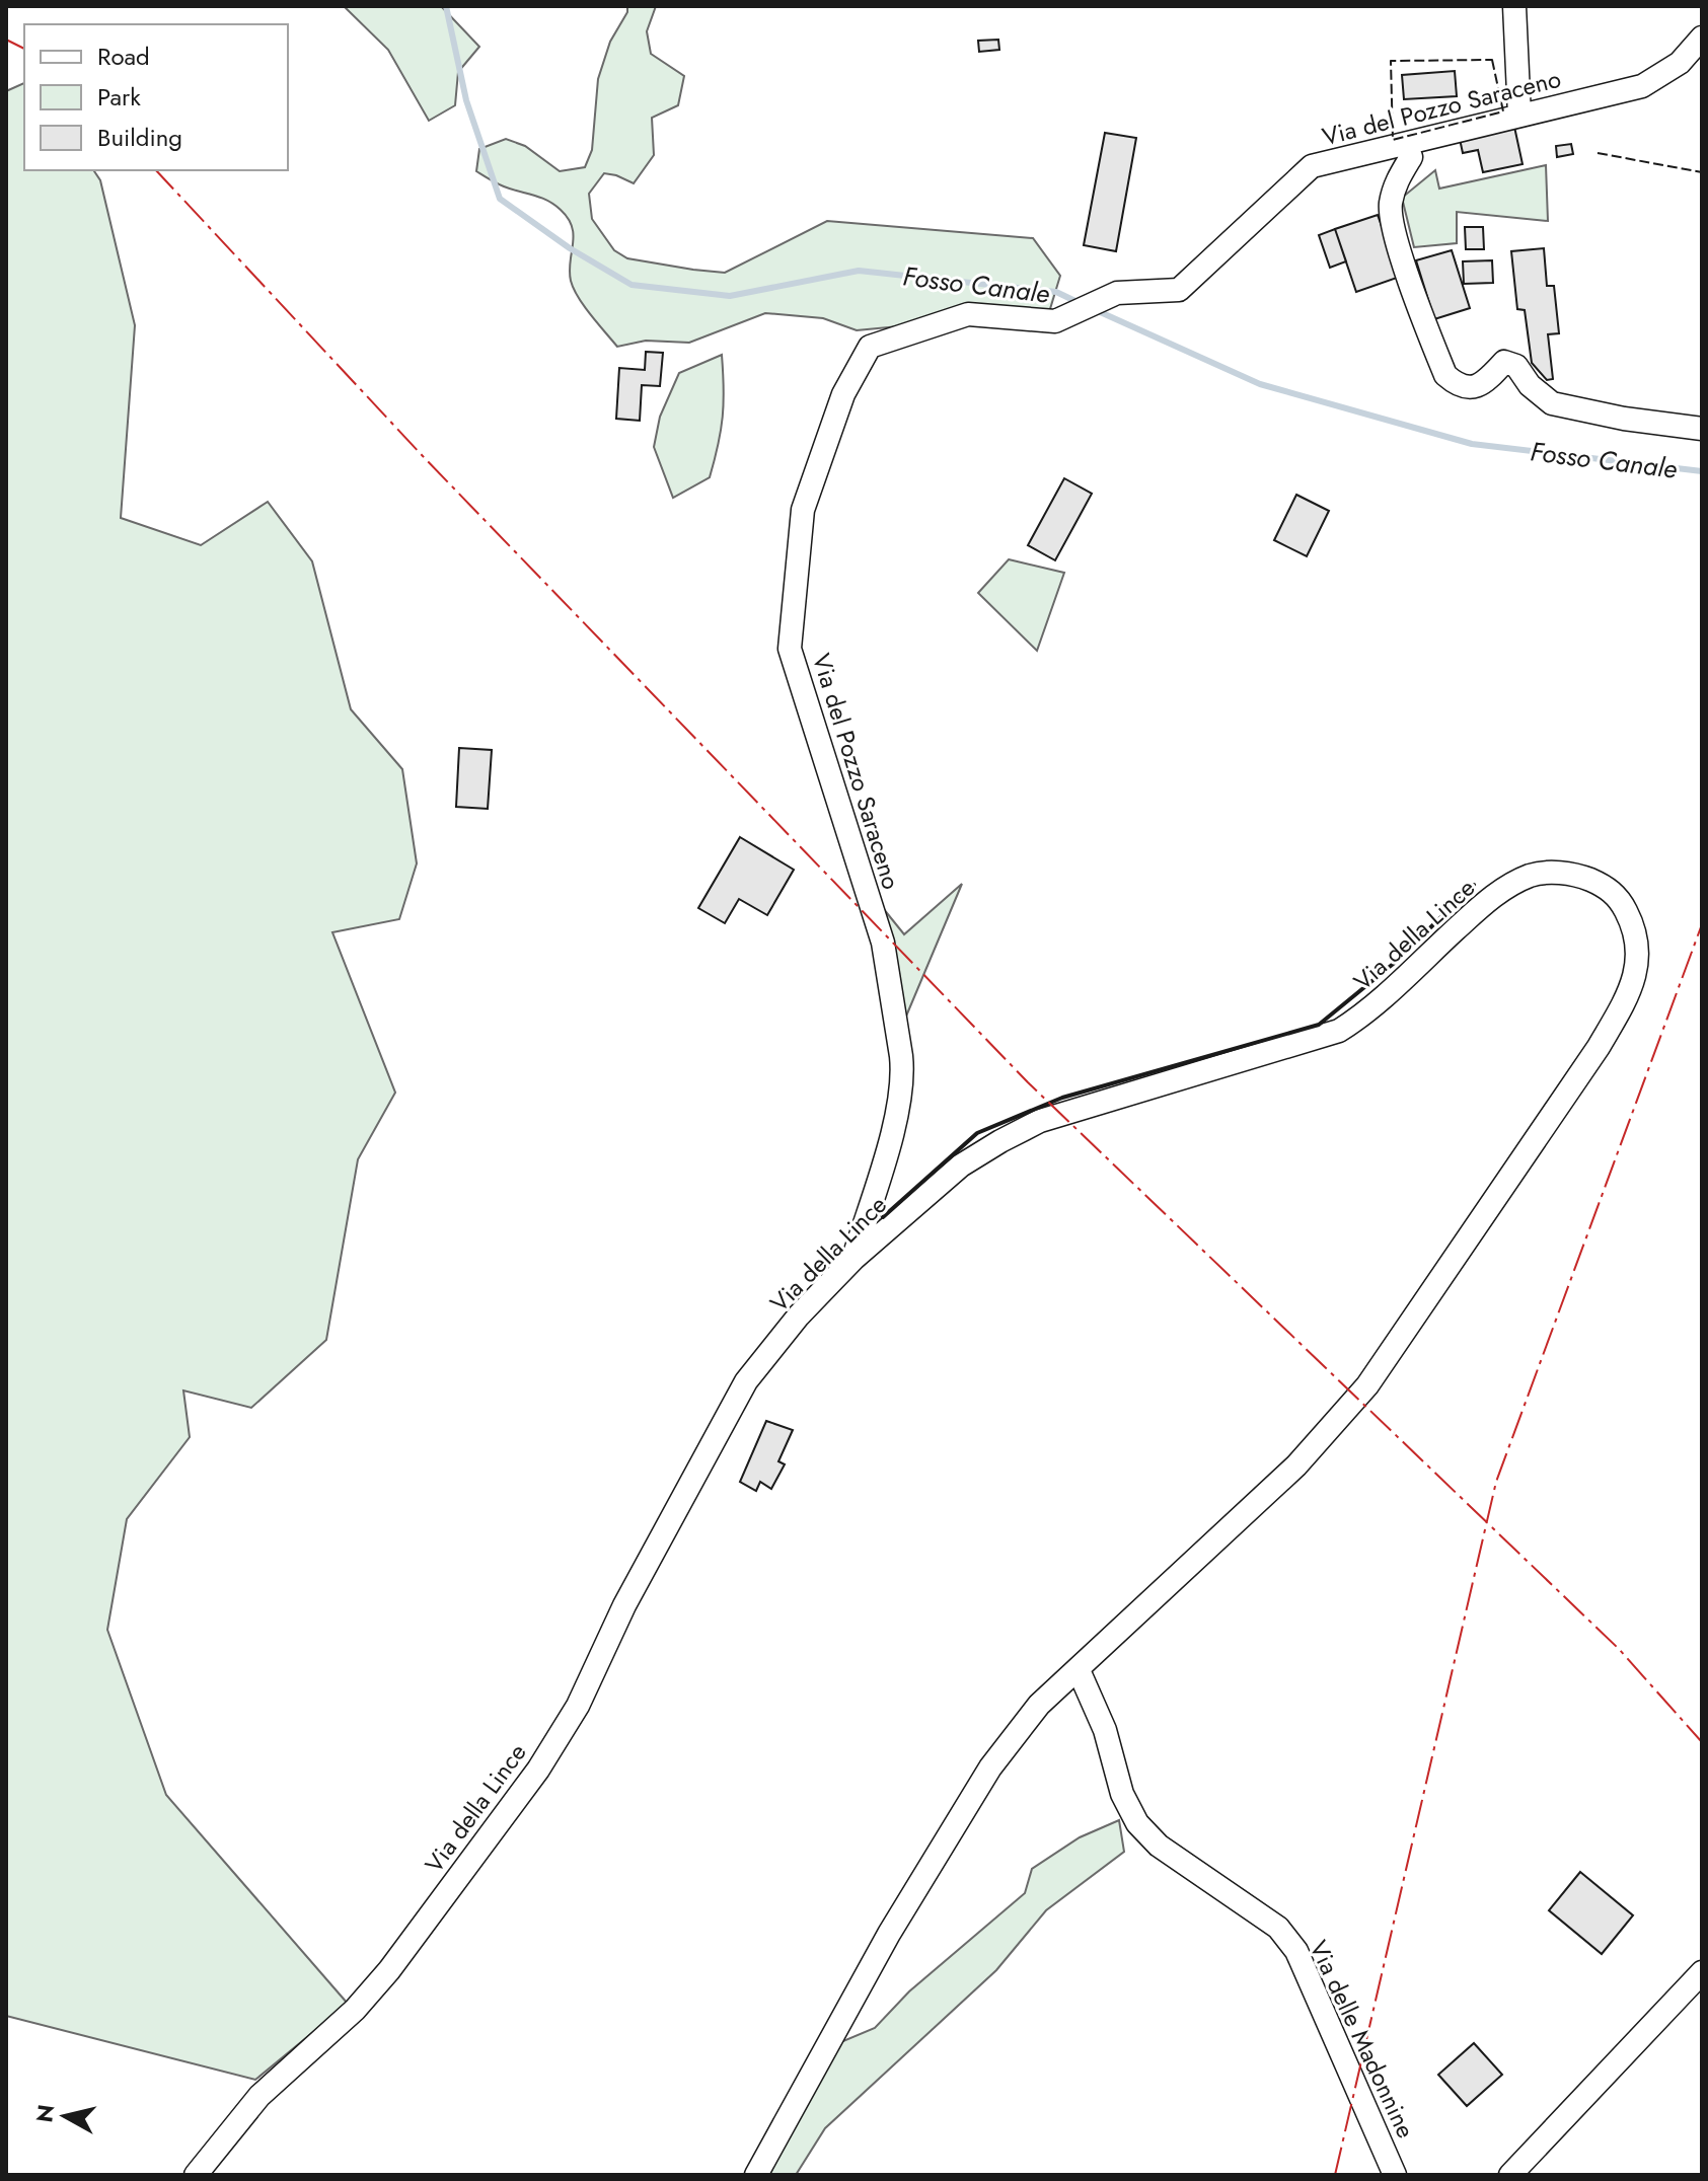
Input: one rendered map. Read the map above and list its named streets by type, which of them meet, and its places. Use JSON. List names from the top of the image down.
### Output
{
  "streets": {
    "street": ["Via del Pozzo Saraceno", "Via della Lince", "Via delle Madonnine"]
  },
  "crossings": [
    ["Via del Pozzo Saraceno", "Via della Lince"],
    ["Via della Lince", "Via delle Madonnine"]
  ],
  "water": ["Fosso Canale"],
  "legend": ["Road", "Park", "Building"],
  "north": "left"
}
